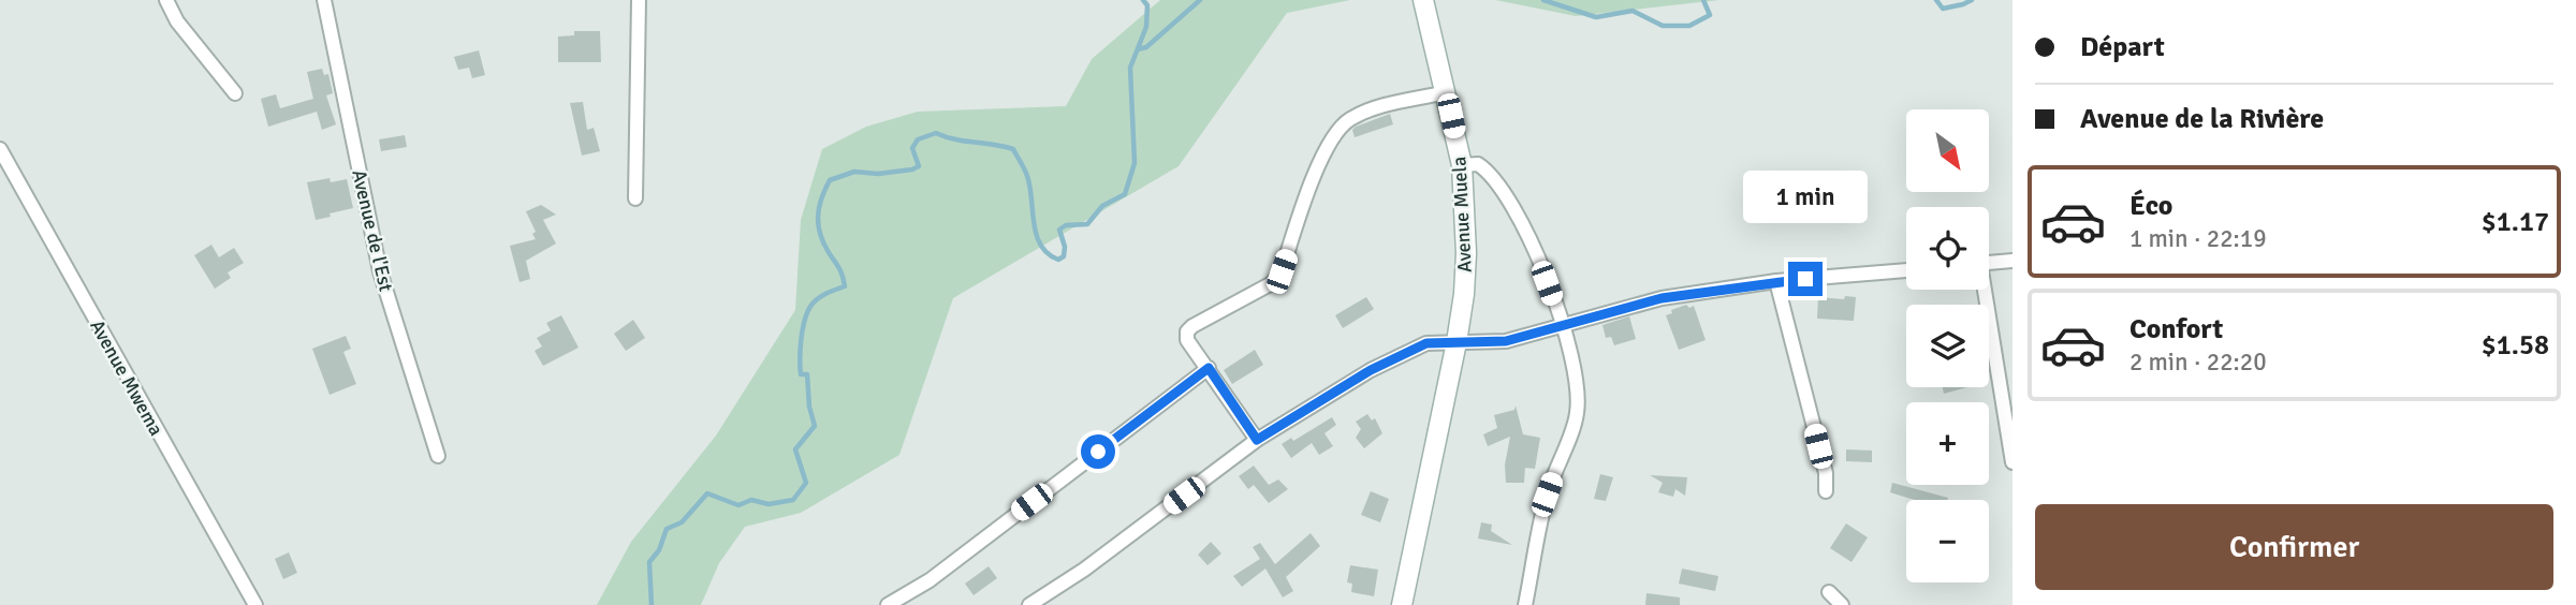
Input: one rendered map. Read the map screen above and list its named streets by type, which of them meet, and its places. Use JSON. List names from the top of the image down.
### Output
{
  "streets": {
    "street": ["Avenue Muela", "Avenue de l'Est", "Avenue Mwema"]
  },
  "north": "bottom right",
  "page": {
    "banner": ["Départ", "Avenue de la Rivière"],
    "map_buttons": ["+", "−"],
    "list": [
      {
        "name": "Éco",
        "note": "1 min · 22:19",
        "value": "$1.17"
      },
      {
        "name": "Confort",
        "note": "2 min · 22:20",
        "value": "$1.58"
      }
    ],
    "bubble": "1 min",
    "buttons": "Confirmer"
  }
}
